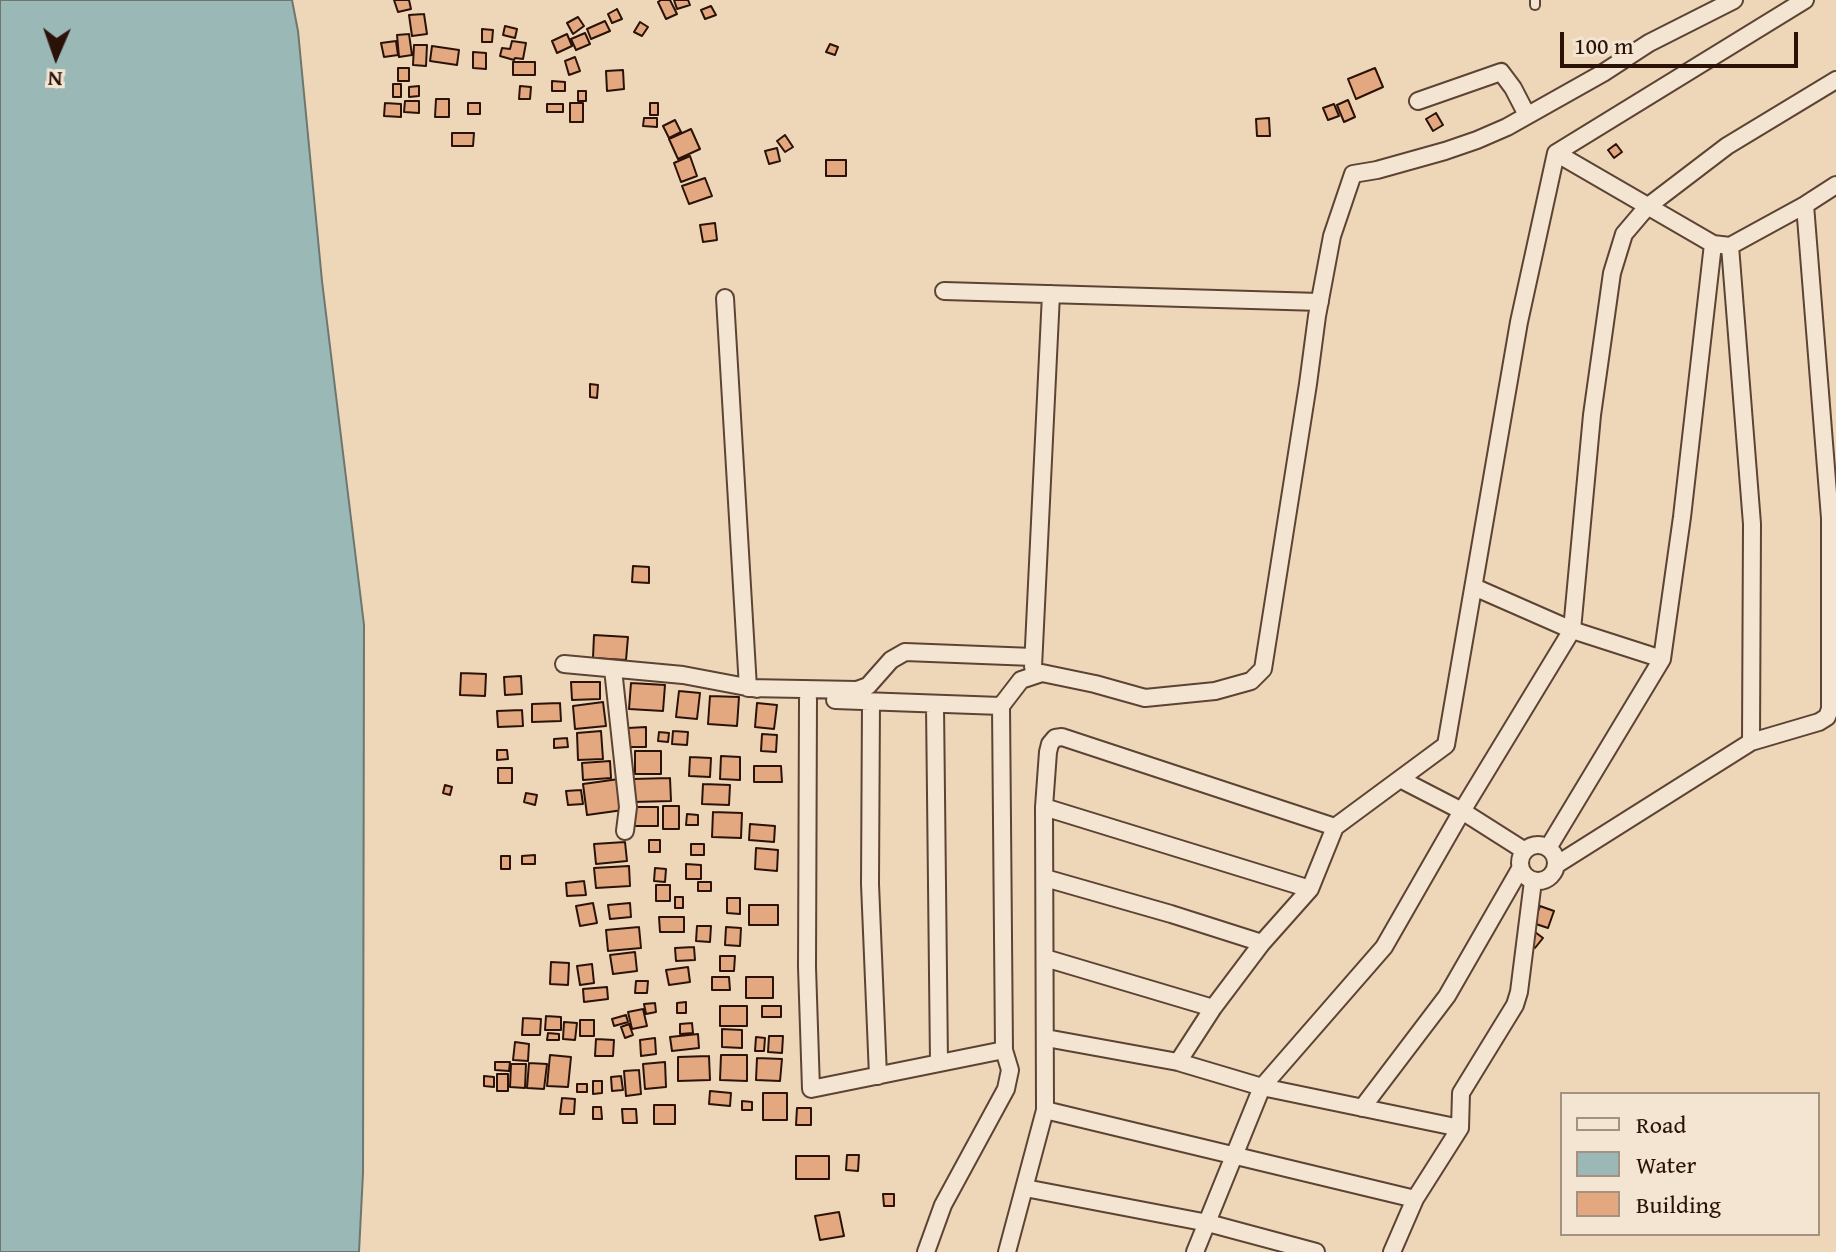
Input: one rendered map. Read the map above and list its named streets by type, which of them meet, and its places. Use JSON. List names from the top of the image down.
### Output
{
  "legend": ["Road", "Water", "Building"],
  "scale_bar": "100 m",
  "north": "bottom"
}
